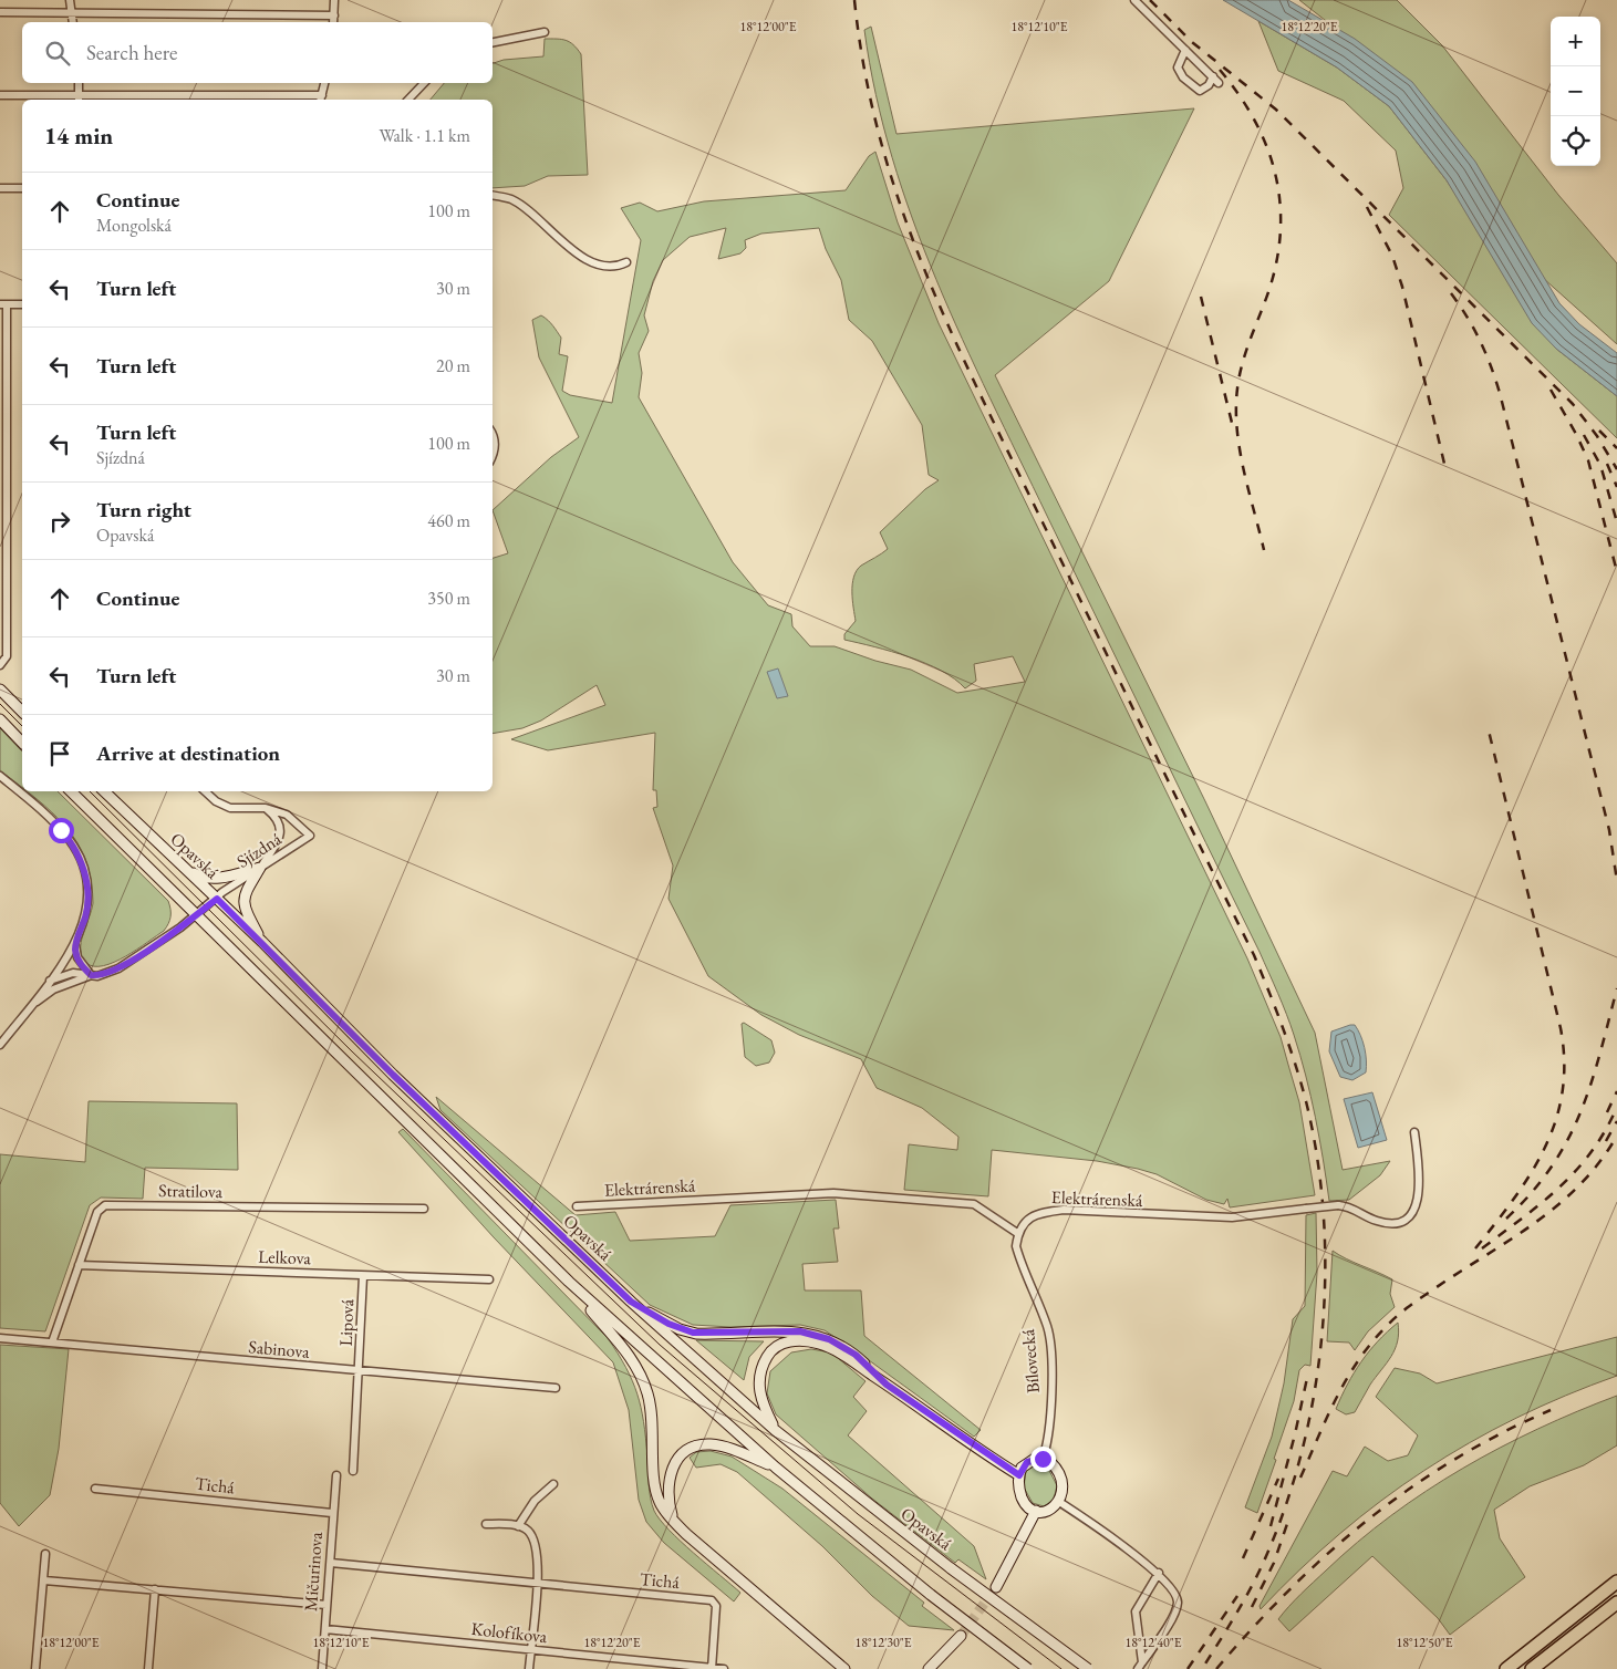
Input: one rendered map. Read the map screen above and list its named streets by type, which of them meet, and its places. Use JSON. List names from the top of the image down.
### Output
{
  "streets": {
    "main road": ["Opavská"],
    "street": [
      "Sjízdná",
      "Elektrárenská",
      "Stratilova",
      "Lelkova",
      "Lipová",
      "Sabinova",
      "Bílovecká",
      "Tichá",
      "Mičurinova",
      "Kolofíkova"
    ]
  },
  "crossings": [
    ["Sjízdná", "Opavská"],
    ["Elektrárenská", "Bílovecká"],
    ["Stratilova", "Lelkova"],
    ["Stratilova", "Sabinova"],
    ["Lelkova", "Lipová"],
    ["Lipová", "Sabinova"],
    ["Tichá", "Mičurinova"],
    ["Tichá", "Kolofíkova"],
    ["Mičurinova", "Kolofíkova"]
  ],
  "page": {
    "map_buttons": ["+", "−"],
    "search": "Search here",
    "heading": ["14 min", "Walk · 1.1 km"],
    "list": [
      ["Continue", "Mongolská", "100 m"],
      ["Turn left", "30 m"],
      ["Turn left", "20 m"],
      ["Turn left", "Sjízdná", "100 m"],
      ["Turn right", "Opavská", "460 m"],
      ["Continue", "350 m"],
      ["Turn left", "30 m"],
      "Arrive at destination"
    ]
  },
  "coordinates": [
    "18°12'00\"E",
    "18°12'10\"E",
    "18°12'20\"E",
    "18°12'30\"E",
    "18°12'40\"E",
    "18°12'50\"E"
  ]
}
